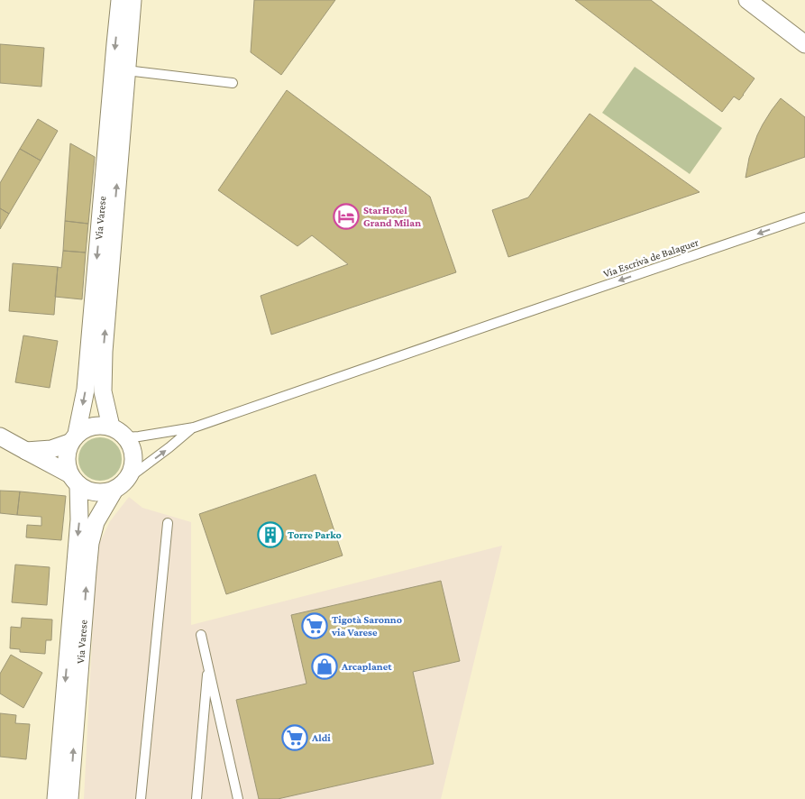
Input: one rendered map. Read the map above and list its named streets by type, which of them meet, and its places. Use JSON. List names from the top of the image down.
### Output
{
  "streets": {
    "street": ["Via Varese"],
    "lane": ["Via Escrivà de Balaguer"]
  },
  "one_way": ["Via Escrivà de Balaguer"],
  "places": {
    "hotel": ["StarHotel Grand Milan"],
    "building": ["Torre Parko"],
    "supermarket": ["Tigotà Saronno via Varese", "Aldi"],
    "shop": ["Arcaplanet"]
  }
}
